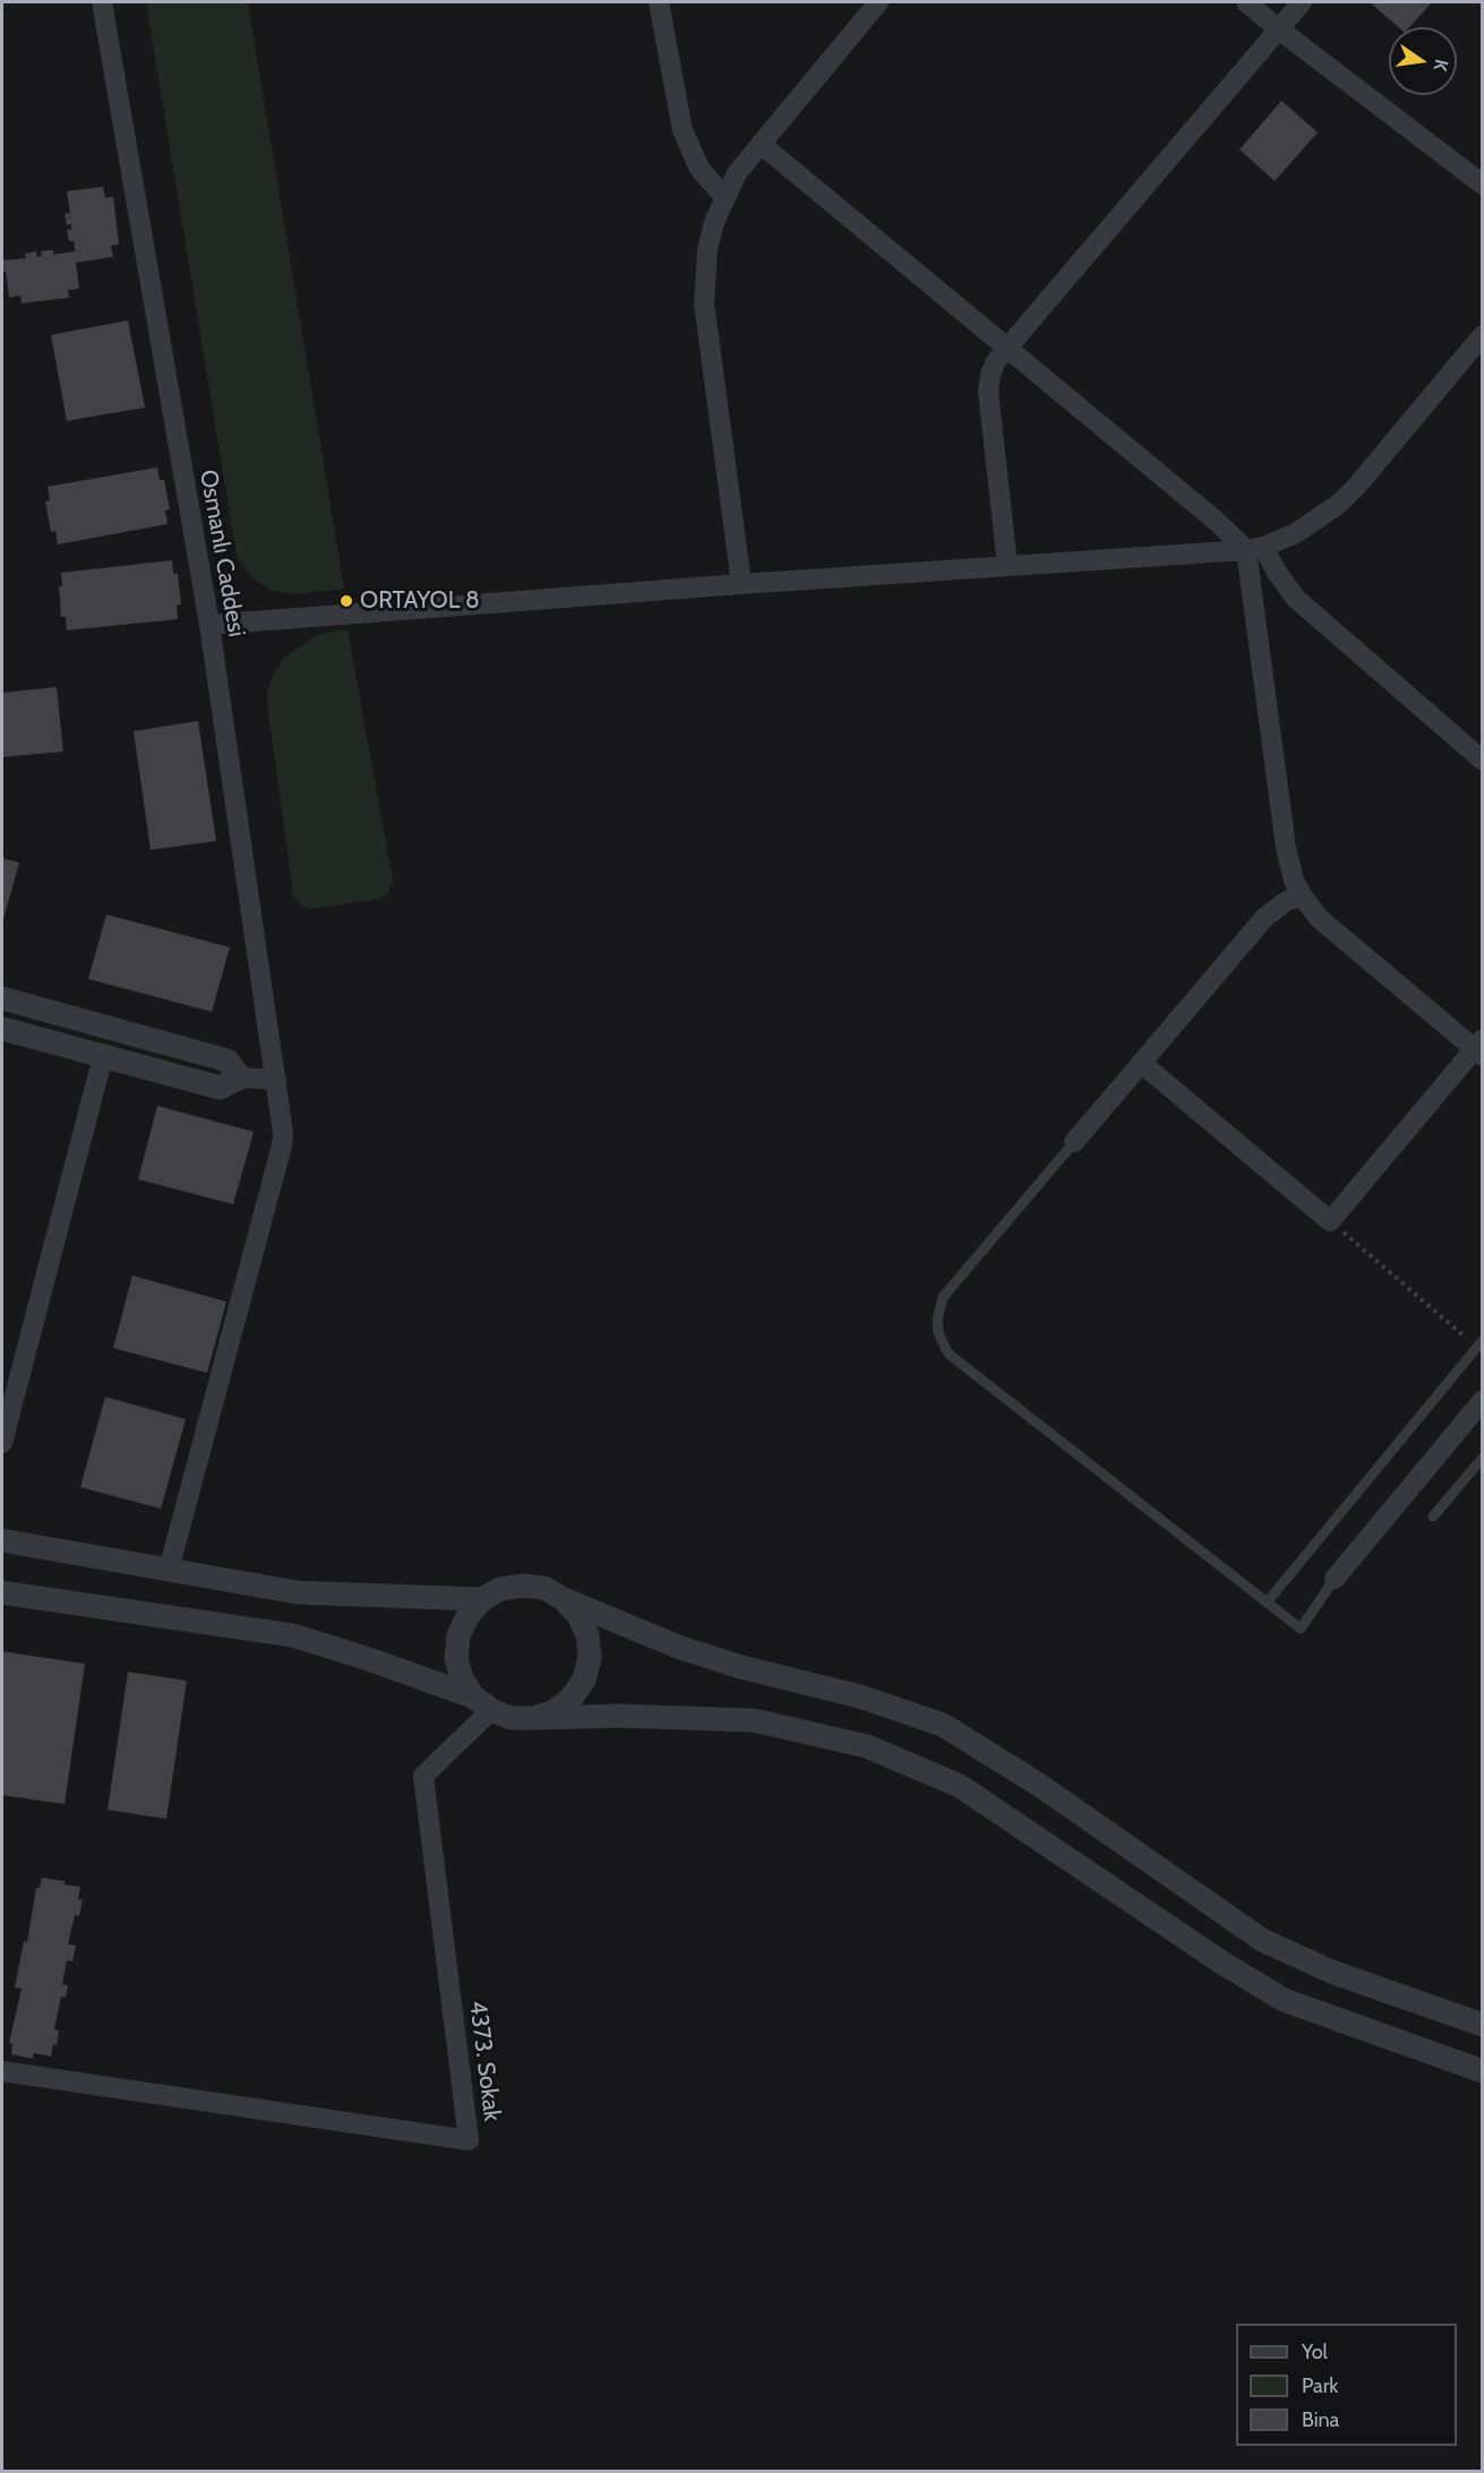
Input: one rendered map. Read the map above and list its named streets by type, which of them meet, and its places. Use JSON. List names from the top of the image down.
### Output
{
  "streets": {
    "street": ["Osmanlı Caddesi", "4373. Sokak"]
  },
  "places": ["ORTAYOL 8"],
  "legend": ["Yol", "Park", "Bina"],
  "north": "right"
}
